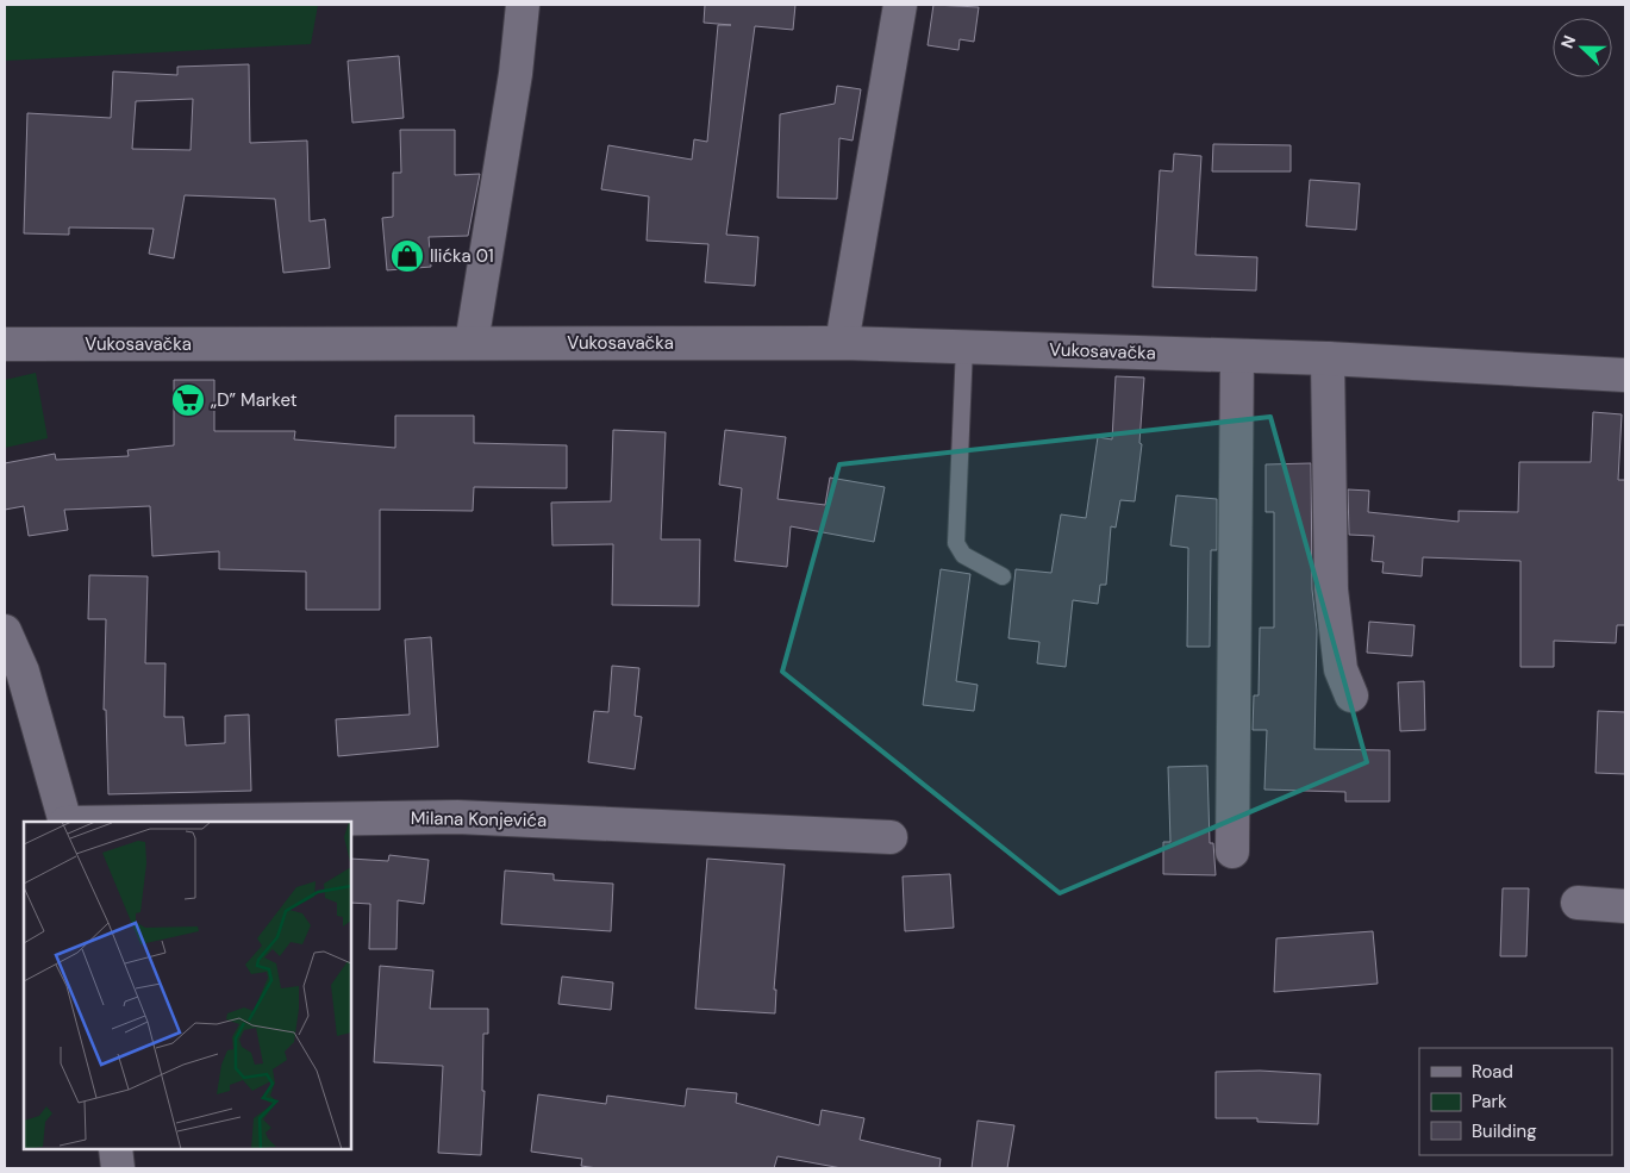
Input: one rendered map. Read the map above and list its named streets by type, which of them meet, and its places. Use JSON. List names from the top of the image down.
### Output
{
  "streets": {
    "street": ["Vukosavačka", "Milana Konjevića"]
  },
  "places": {
    "shop": ["Ilićka 01"],
    "supermarket": ["„D” Market"]
  },
  "legend": ["Road", "Park", "Building"],
  "north": "left"
}
